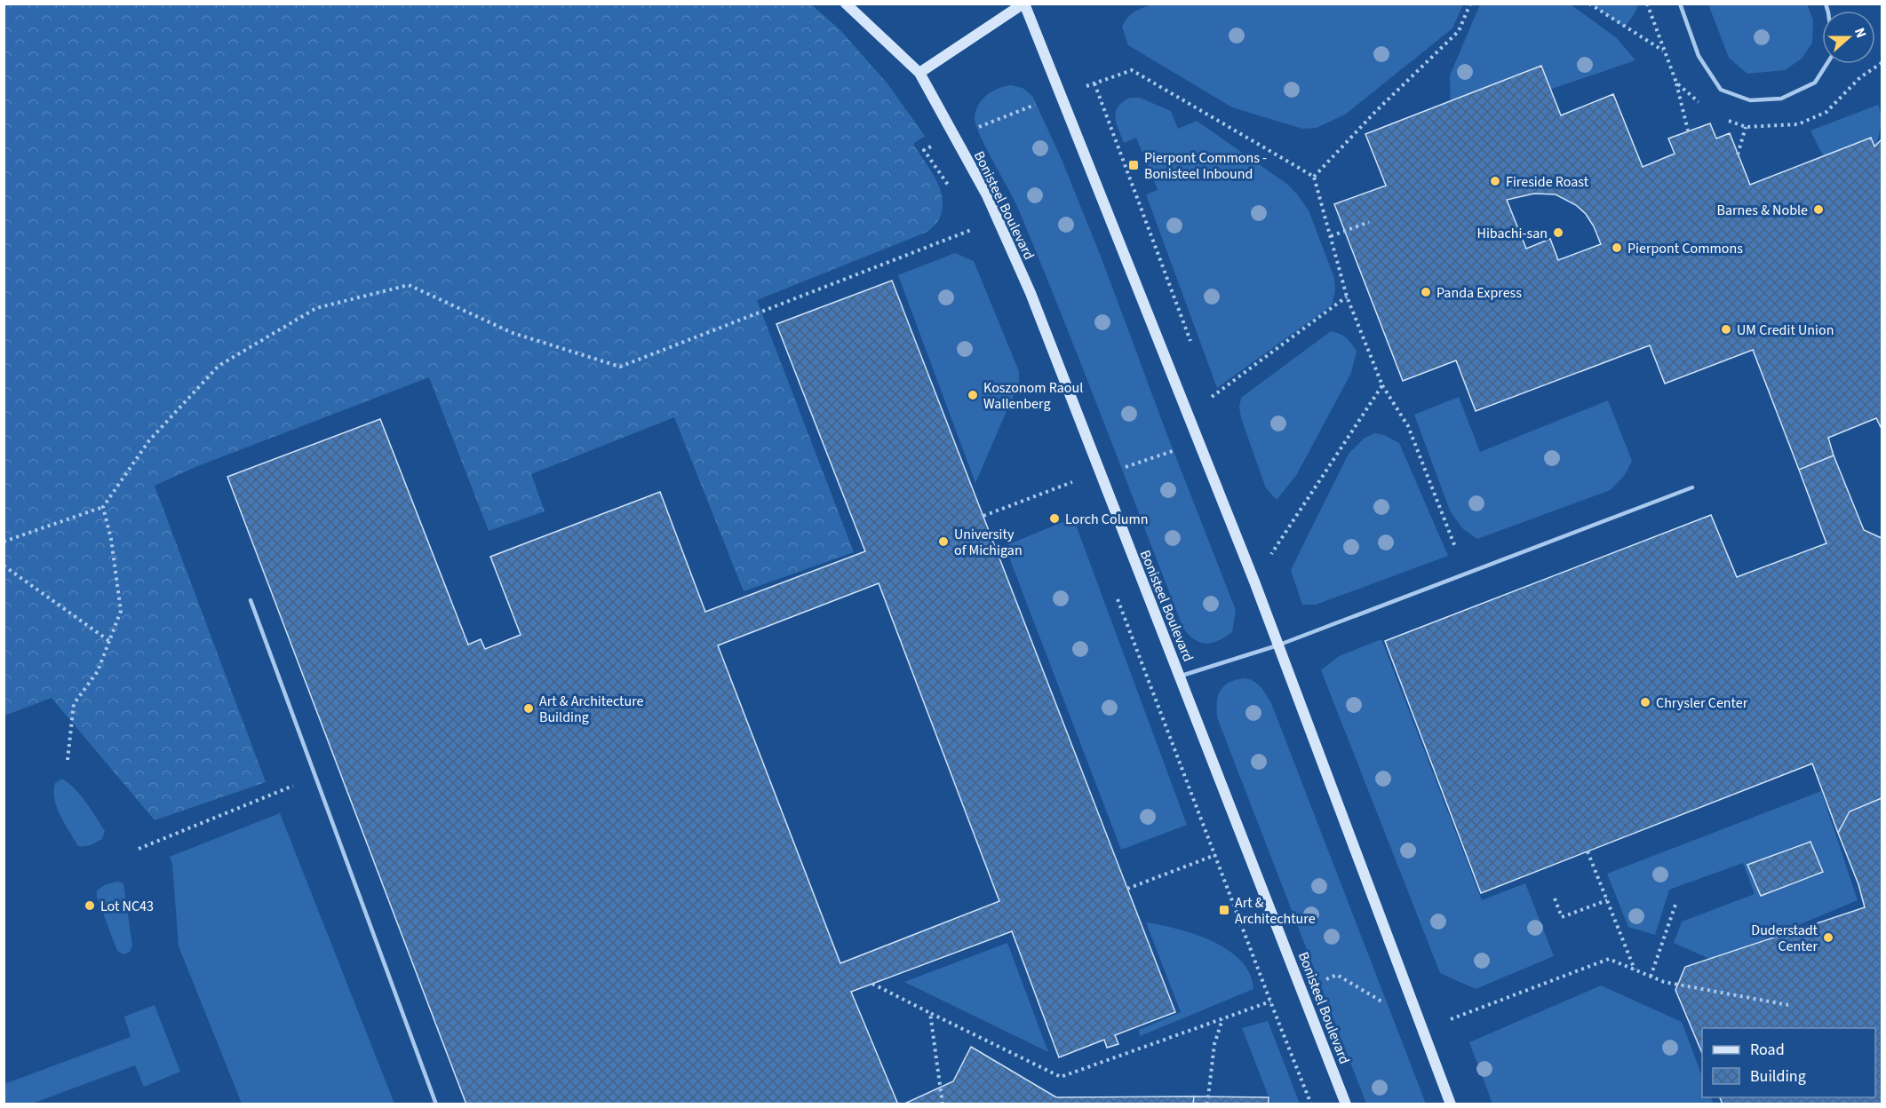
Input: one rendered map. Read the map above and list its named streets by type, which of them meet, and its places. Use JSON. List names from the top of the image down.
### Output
{
  "streets": {
    "street": ["Bonisteel Boulevard"]
  },
  "places": {
    "transit": ["Pierpont Commons - Bonisteel Inbound", "Art & Architechture"],
    "other": [
      "Fireside Roast",
      "Barnes & Noble",
      "Hibachi-san",
      "Pierpont Commons",
      "Panda Express",
      "UM Credit Union",
      "Koszonom Raoul Wallenberg",
      "Lorch Column",
      "University of Michigan",
      "Chrysler Center",
      "Art & Architecture Building",
      "Lot NC43",
      "Duderstadt Center"
    ]
  },
  "legend": ["Road", "Building"],
  "north": "right"
}
